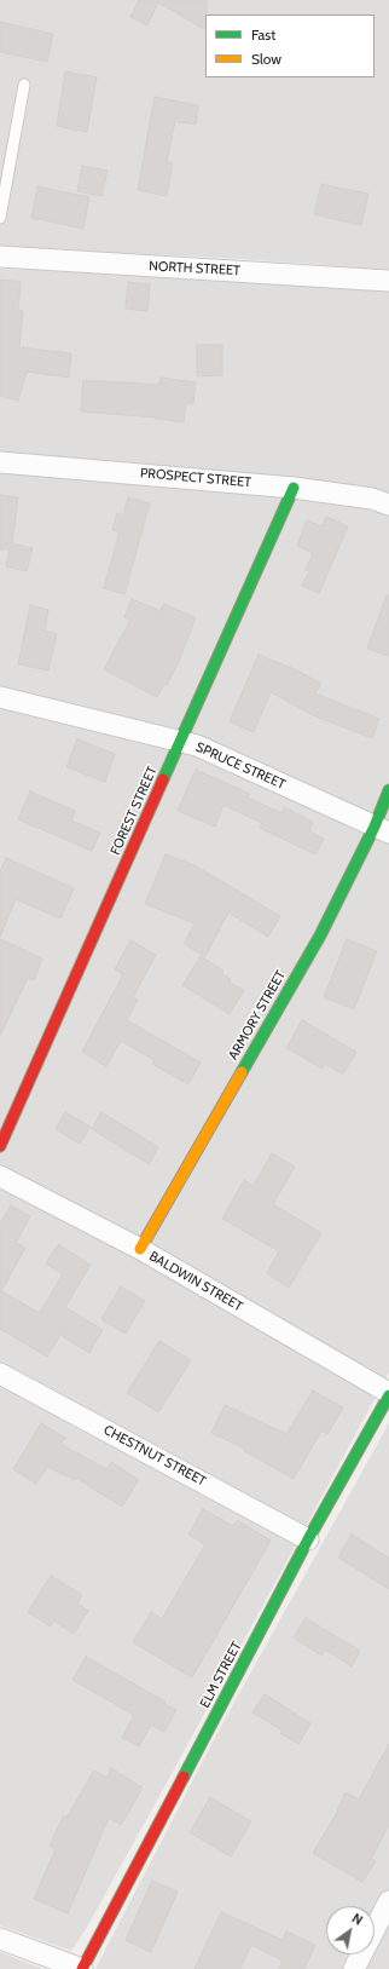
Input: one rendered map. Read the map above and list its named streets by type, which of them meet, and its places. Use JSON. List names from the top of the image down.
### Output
{
  "streets": {
    "street": [
      "NORTH STREET",
      "PROSPECT STREET",
      "SPRUCE STREET",
      "FOREST STREET",
      "ARMORY STREET",
      "BALDWIN STREET",
      "CHESTNUT STREET",
      "ELM STREET"
    ]
  },
  "crossings": [
    ["PROSPECT STREET", "FOREST STREET"],
    ["SPRUCE STREET", "FOREST STREET"],
    ["SPRUCE STREET", "ARMORY STREET"],
    ["ARMORY STREET", "BALDWIN STREET"],
    ["BALDWIN STREET", "ELM STREET"],
    ["CHESTNUT STREET", "ELM STREET"]
  ],
  "legend": ["Fast", "Slow"],
  "north": "top right"
}
